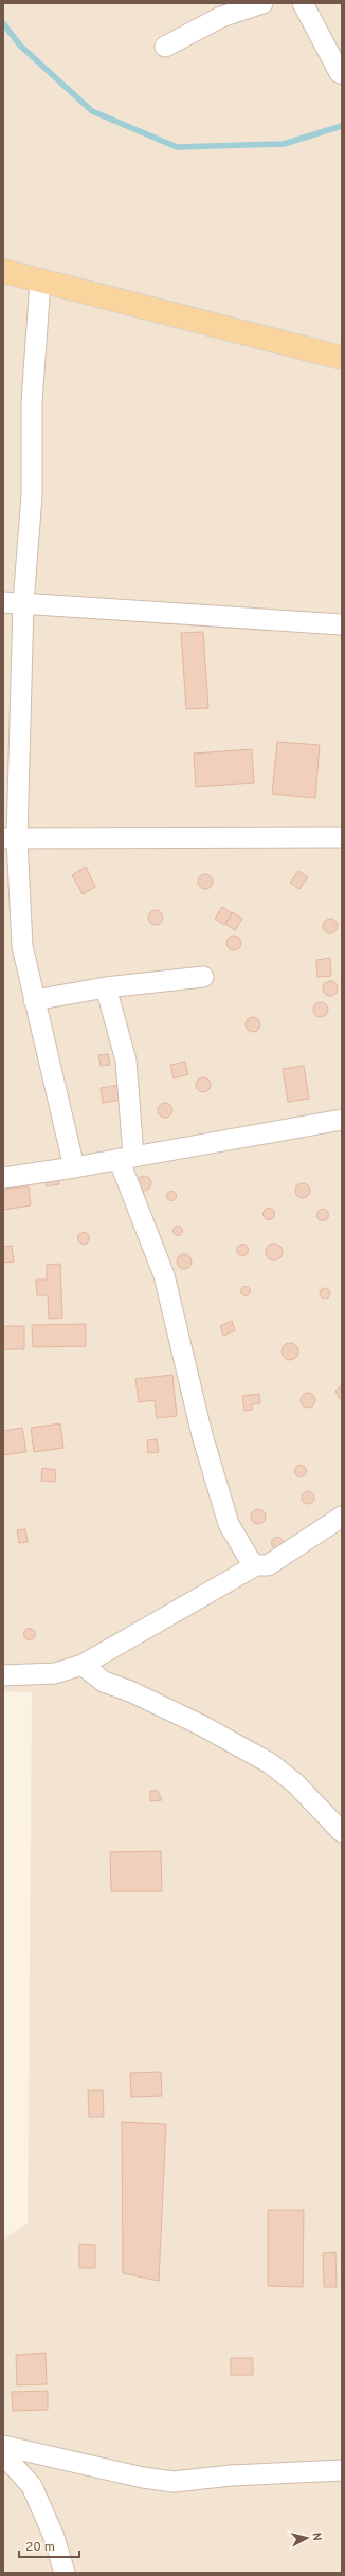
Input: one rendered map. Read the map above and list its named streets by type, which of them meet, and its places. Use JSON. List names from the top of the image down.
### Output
{
  "scale_bar": "20 m",
  "north": "right"
}
